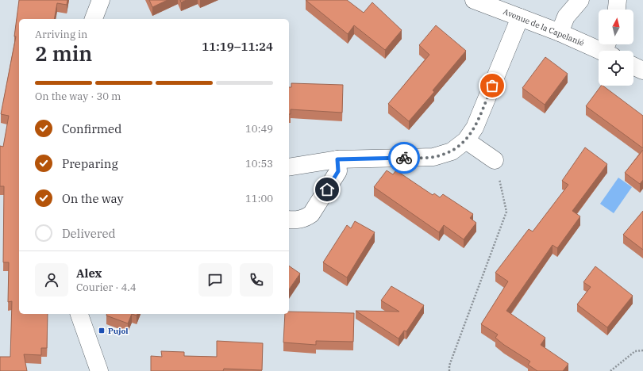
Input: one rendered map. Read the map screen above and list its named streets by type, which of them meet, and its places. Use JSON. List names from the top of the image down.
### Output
{
  "streets": {
    "street": ["Avenue de la Capelanié"]
  },
  "places": {
    "transit": ["Pujol"]
  },
  "north": "top",
  "page": {
    "heading": ["2 min", "Arriving in", "11:19–11:24"],
    "panel": ["Alex", "Courier · 4.4"],
    "bar": "On the way · 30 m",
    "list": [
      ["Confirmed", "10:49"],
      ["Preparing", "10:53"],
      ["On the way", "11:00"],
      "Delivered"
    ]
  }
}
